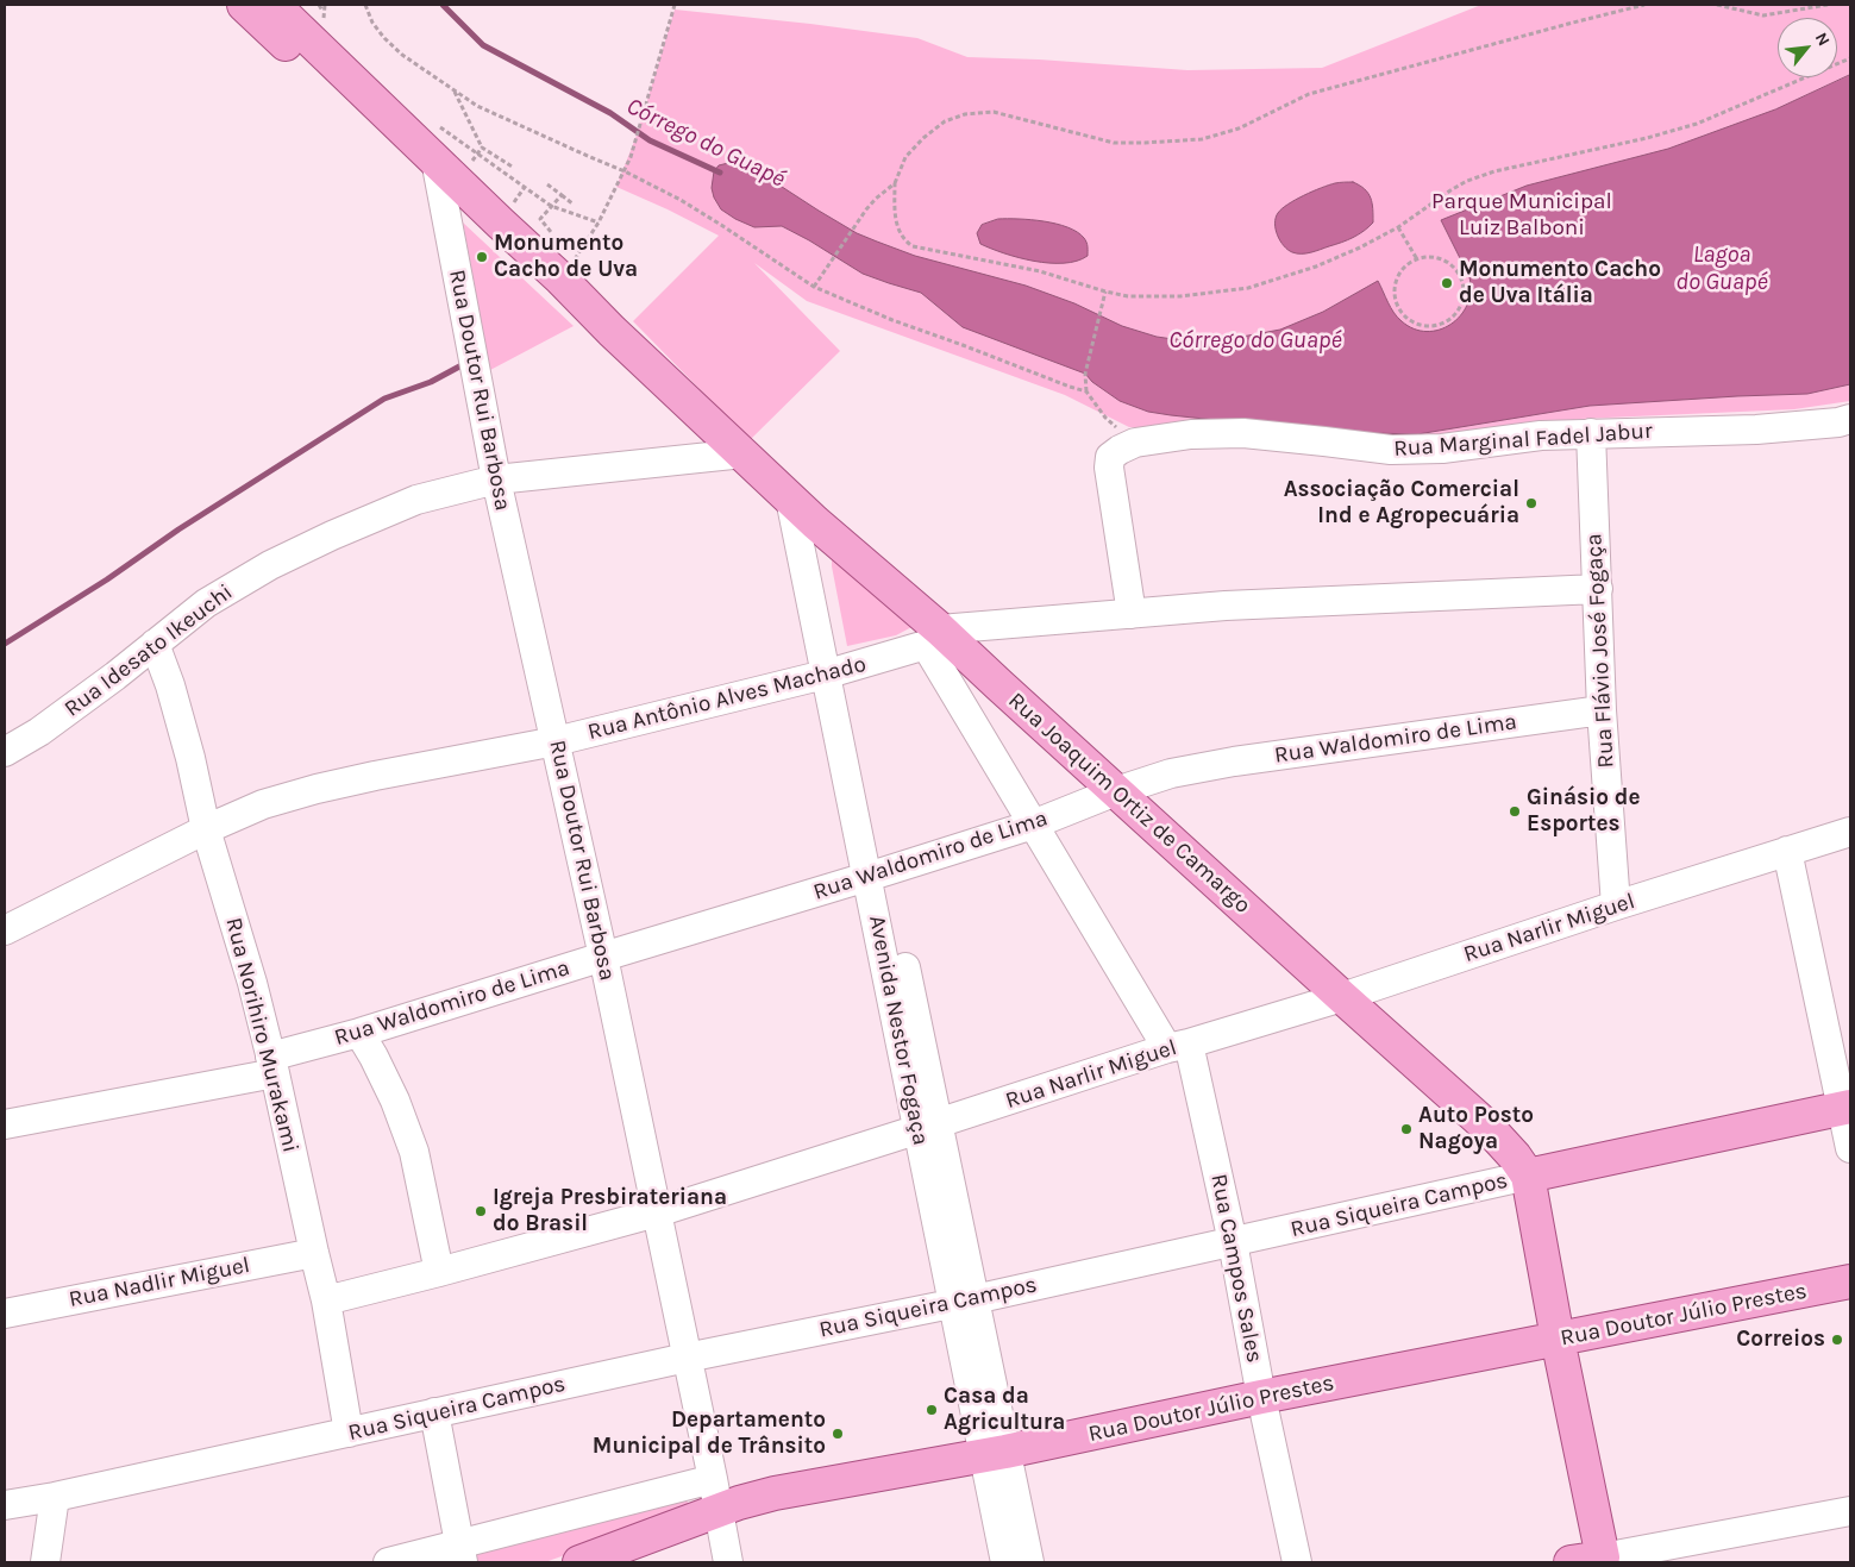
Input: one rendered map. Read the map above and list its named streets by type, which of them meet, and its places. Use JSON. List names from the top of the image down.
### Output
{
  "streets": {
    "main road": ["Rua Joaquim Ortiz de Camargo", "Rua Siqueira Campos", "Rua Doutor Júlio Prestes"],
    "street": [
      "Rua Doutor Rui Barbosa",
      "Rua Marginal Fadel Jabur",
      "Rua Idesato Ikeuchi",
      "Rua Flávio José Fogaça",
      "Rua Antônio Alves Machado",
      "Rua Waldomiro de Lima",
      "Rua Narlir Miguel",
      "Avenida Nestor Fogaça",
      "Rua Norihiro Murakami",
      "Rua Campos Sales",
      "Rua Nadlir Miguel"
    ]
  },
  "crossings": [
    ["Rua Doutor Rui Barbosa", "Rua Idesato Ikeuchi"],
    ["Rua Doutor Rui Barbosa", "Rua Antônio Alves Machado"],
    ["Rua Doutor Rui Barbosa", "Rua Waldomiro de Lima"],
    ["Rua Doutor Rui Barbosa", "Rua Joaquim Ortiz de Camargo"],
    ["Rua Doutor Rui Barbosa", "Rua Narlir Miguel"],
    ["Rua Doutor Rui Barbosa", "Rua Siqueira Campos"],
    ["Rua Doutor Rui Barbosa", "Rua Doutor Júlio Prestes"],
    ["Rua Marginal Fadel Jabur", "Rua Flávio José Fogaça"],
    ["Rua Marginal Fadel Jabur", "Rua Antônio Alves Machado"],
    ["Rua Idesato Ikeuchi", "Rua Joaquim Ortiz de Camargo"],
    ["Rua Idesato Ikeuchi", "Rua Norihiro Murakami"],
    ["Rua Flávio José Fogaça", "Rua Antônio Alves Machado"],
    ["Rua Flávio José Fogaça", "Rua Waldomiro de Lima"],
    ["Rua Flávio José Fogaça", "Rua Narlir Miguel"],
    ["Rua Antônio Alves Machado", "Rua Joaquim Ortiz de Camargo"],
    ["Rua Antônio Alves Machado", "Avenida Nestor Fogaça"],
    ["Rua Antônio Alves Machado", "Rua Norihiro Murakami"],
    ["Rua Antônio Alves Machado", "Rua Campos Sales"],
    ["Rua Waldomiro de Lima", "Rua Joaquim Ortiz de Camargo"],
    ["Rua Waldomiro de Lima", "Avenida Nestor Fogaça"],
    ["Rua Waldomiro de Lima", "Rua Norihiro Murakami"],
    ["Rua Waldomiro de Lima", "Rua Campos Sales"],
    ["Rua Joaquim Ortiz de Camargo", "Rua Narlir Miguel"],
    ["Rua Joaquim Ortiz de Camargo", "Avenida Nestor Fogaça"],
    ["Rua Joaquim Ortiz de Camargo", "Rua Siqueira Campos"],
    ["Rua Joaquim Ortiz de Camargo", "Rua Campos Sales"],
    ["Rua Narlir Miguel", "Avenida Nestor Fogaça"],
    ["Rua Narlir Miguel", "Rua Norihiro Murakami"],
    ["Rua Narlir Miguel", "Rua Campos Sales"],
    ["Avenida Nestor Fogaça", "Rua Siqueira Campos"],
    ["Avenida Nestor Fogaça", "Rua Doutor Júlio Prestes"],
    ["Rua Norihiro Murakami", "Rua Siqueira Campos"],
    ["Rua Norihiro Murakami", "Rua Nadlir Miguel"],
    ["Rua Siqueira Campos", "Rua Campos Sales"],
    ["Rua Campos Sales", "Rua Doutor Júlio Prestes"]
  ],
  "water": ["Córrego do Guapé", "Lagoa do Guapé"],
  "parks": ["Parque Municipal Luiz Balboni"],
  "places": [
    "Monumento Cacho de Uva",
    "Monumento Cacho de Uva Itália",
    "Associação Comercial Ind e Agropecuária",
    "Ginásio de Esportes",
    "Auto Posto Nagoya",
    "Igreja Presbirateriana do Brasil",
    "Correios",
    "Casa da Agricultura",
    "Departamento Municipal de Trânsito"
  ],
  "north": "top right"
}
